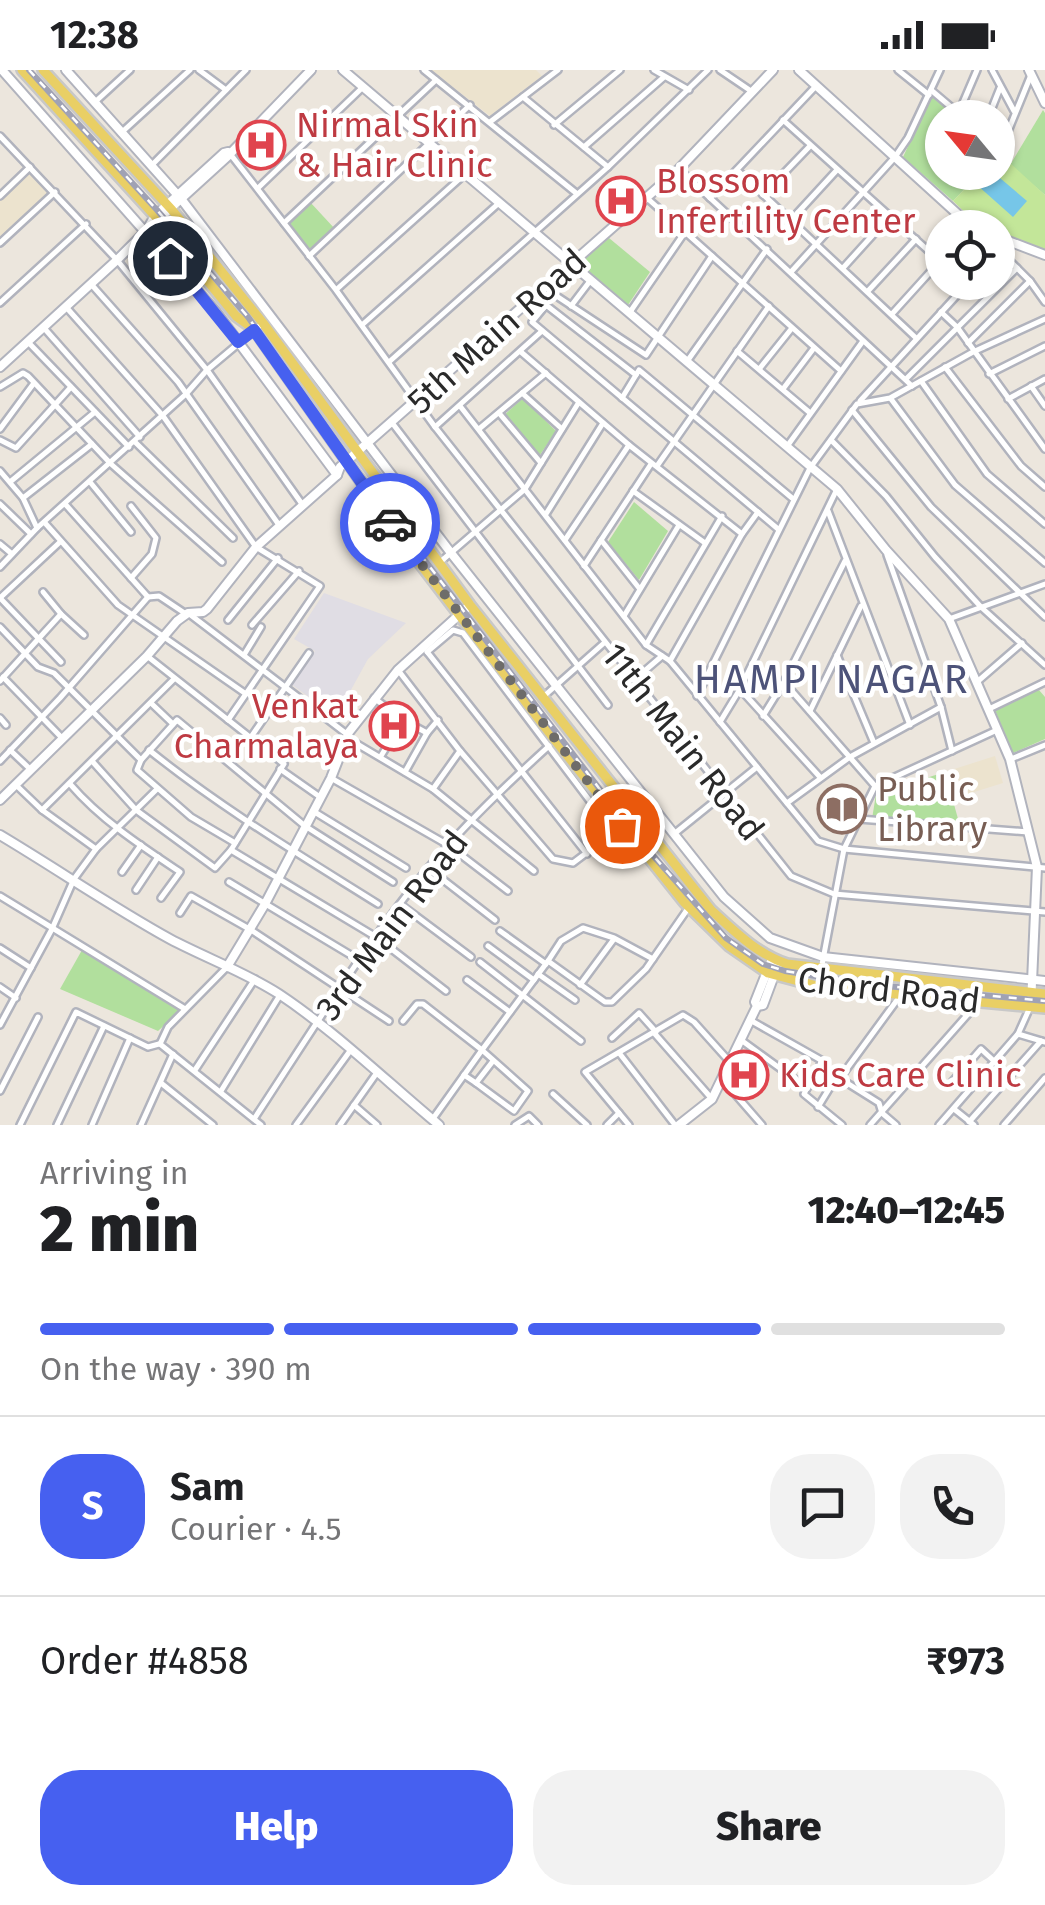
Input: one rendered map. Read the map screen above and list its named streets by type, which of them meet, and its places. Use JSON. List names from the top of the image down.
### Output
{
  "streets": {
    "main road": ["Chord Road"],
    "street": ["5th Main Road", "11th Main Road", "3rd Main Road"]
  },
  "crossings": [
    ["5th Main Road", "11th Main Road"],
    ["5th Main Road", "Chord Road"]
  ],
  "districts": ["HAMPI NAGAR"],
  "places": {
    "hospital": [
      "Nirmal Skin & Hair Clinic",
      "Blossom Infertility Center",
      "Venkat Charmalaya",
      "Kids Care Clinic"
    ],
    "library": ["Public Library"]
  },
  "north": "top left",
  "page": {
    "status": "12:38",
    "heading": ["2 min", "Arriving in", "12:40–12:45"],
    "panel": [
      "Sam",
      "Courier · 4.5",
      "Order #4858",
      "₹973"
    ],
    "bar": "On the way · 390 m",
    "round": "S",
    "buttons": ["Help", "Share"]
  }
}
